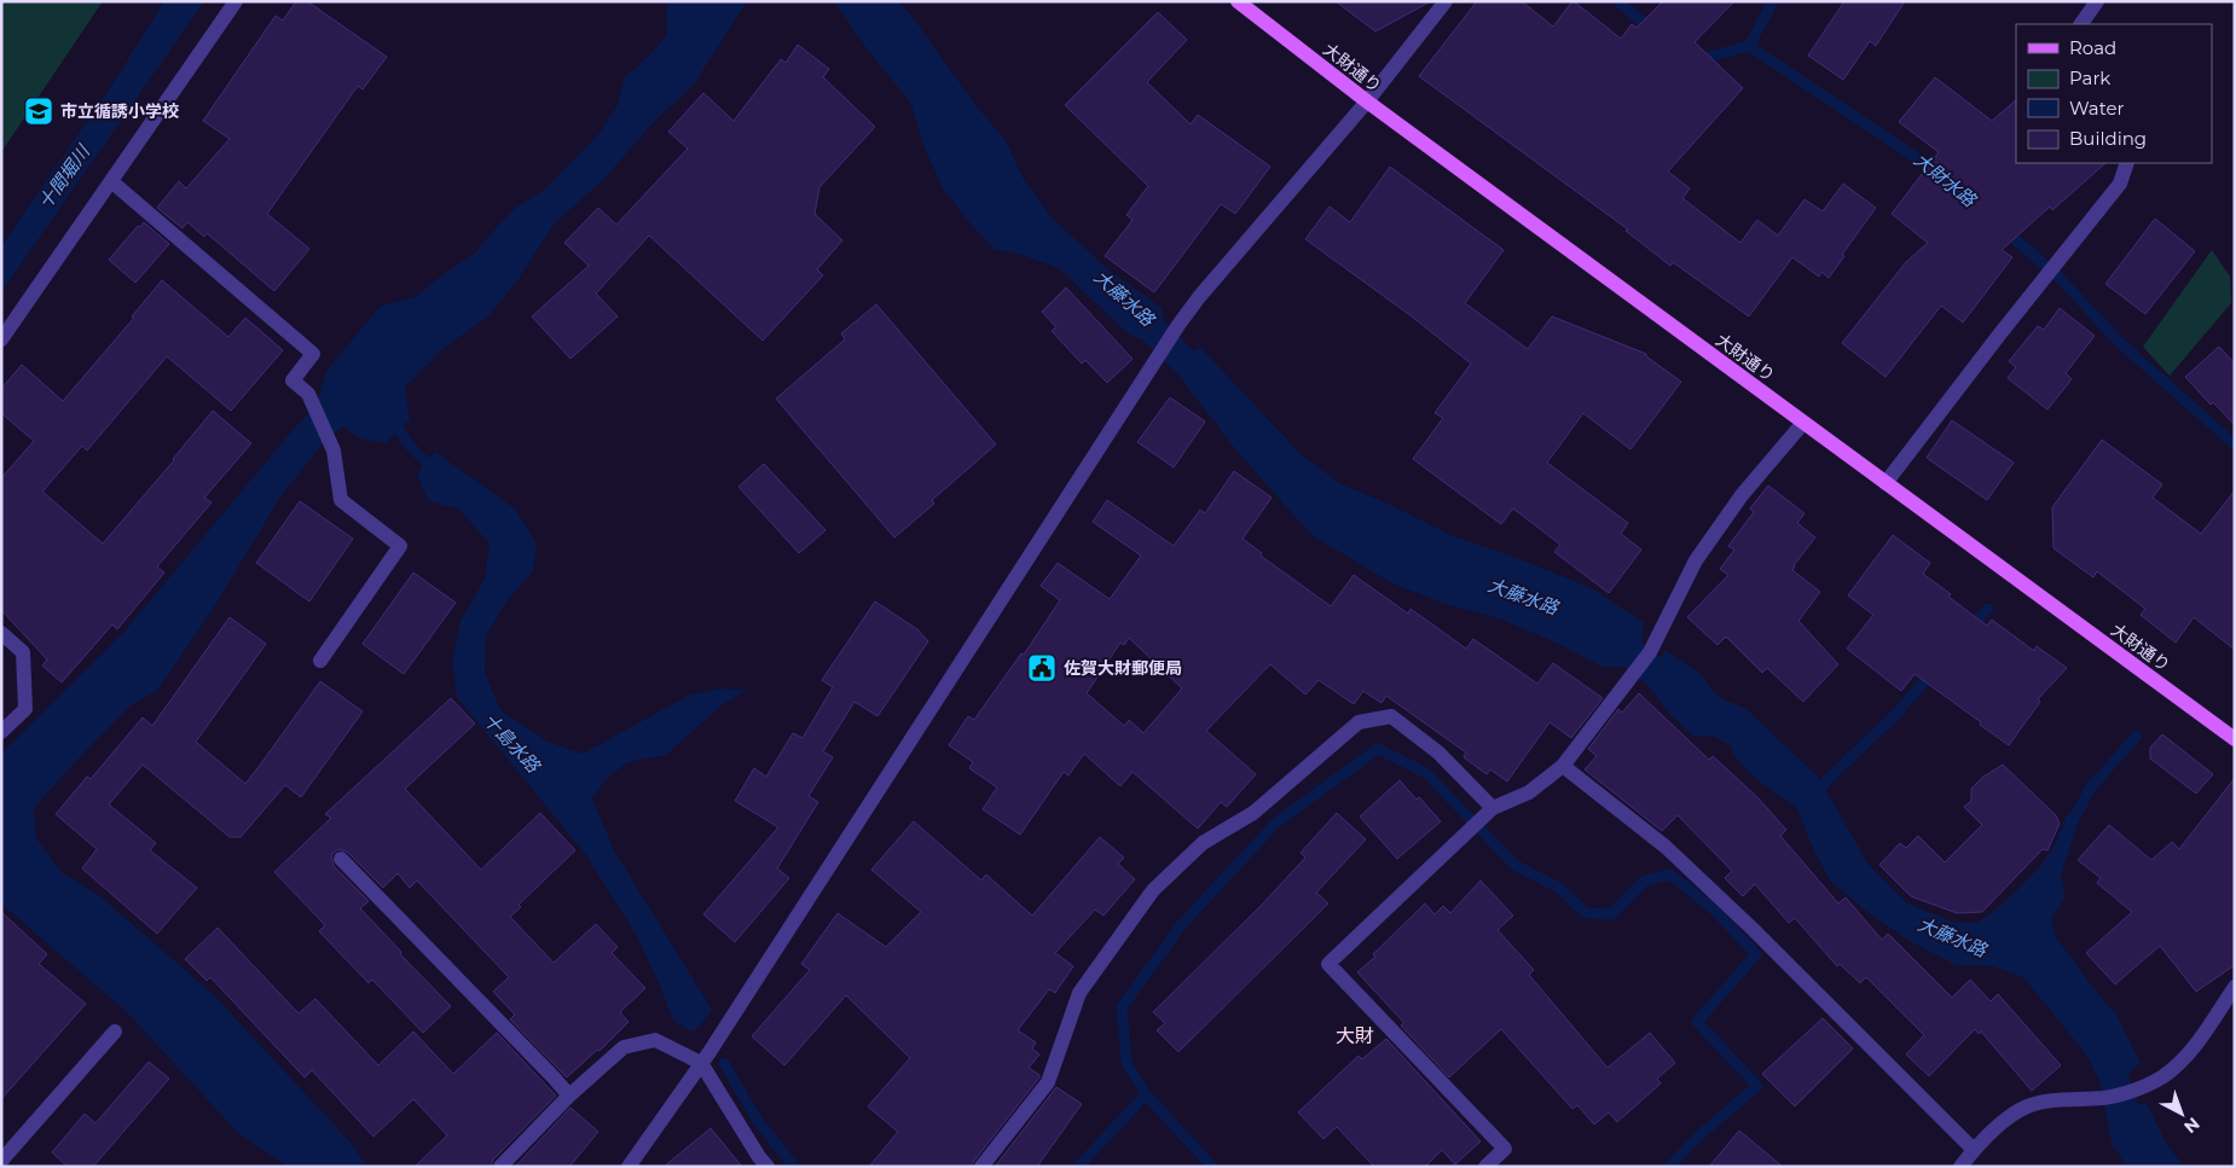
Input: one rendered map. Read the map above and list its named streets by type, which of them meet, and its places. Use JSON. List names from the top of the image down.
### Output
{
  "streets": {
    "main road": ["大財通り"]
  },
  "districts": ["大財"],
  "water": [
    "十間堀川",
    "大財水路",
    "大藤水路",
    "十島水路"
  ],
  "places": {
    "school or university": ["市立循誘小学校"],
    "public building": ["佐賀大財郵便局"]
  },
  "legend": [
    "Road",
    "Park",
    "Water",
    "Building"
  ],
  "north": "bottom right"
}
